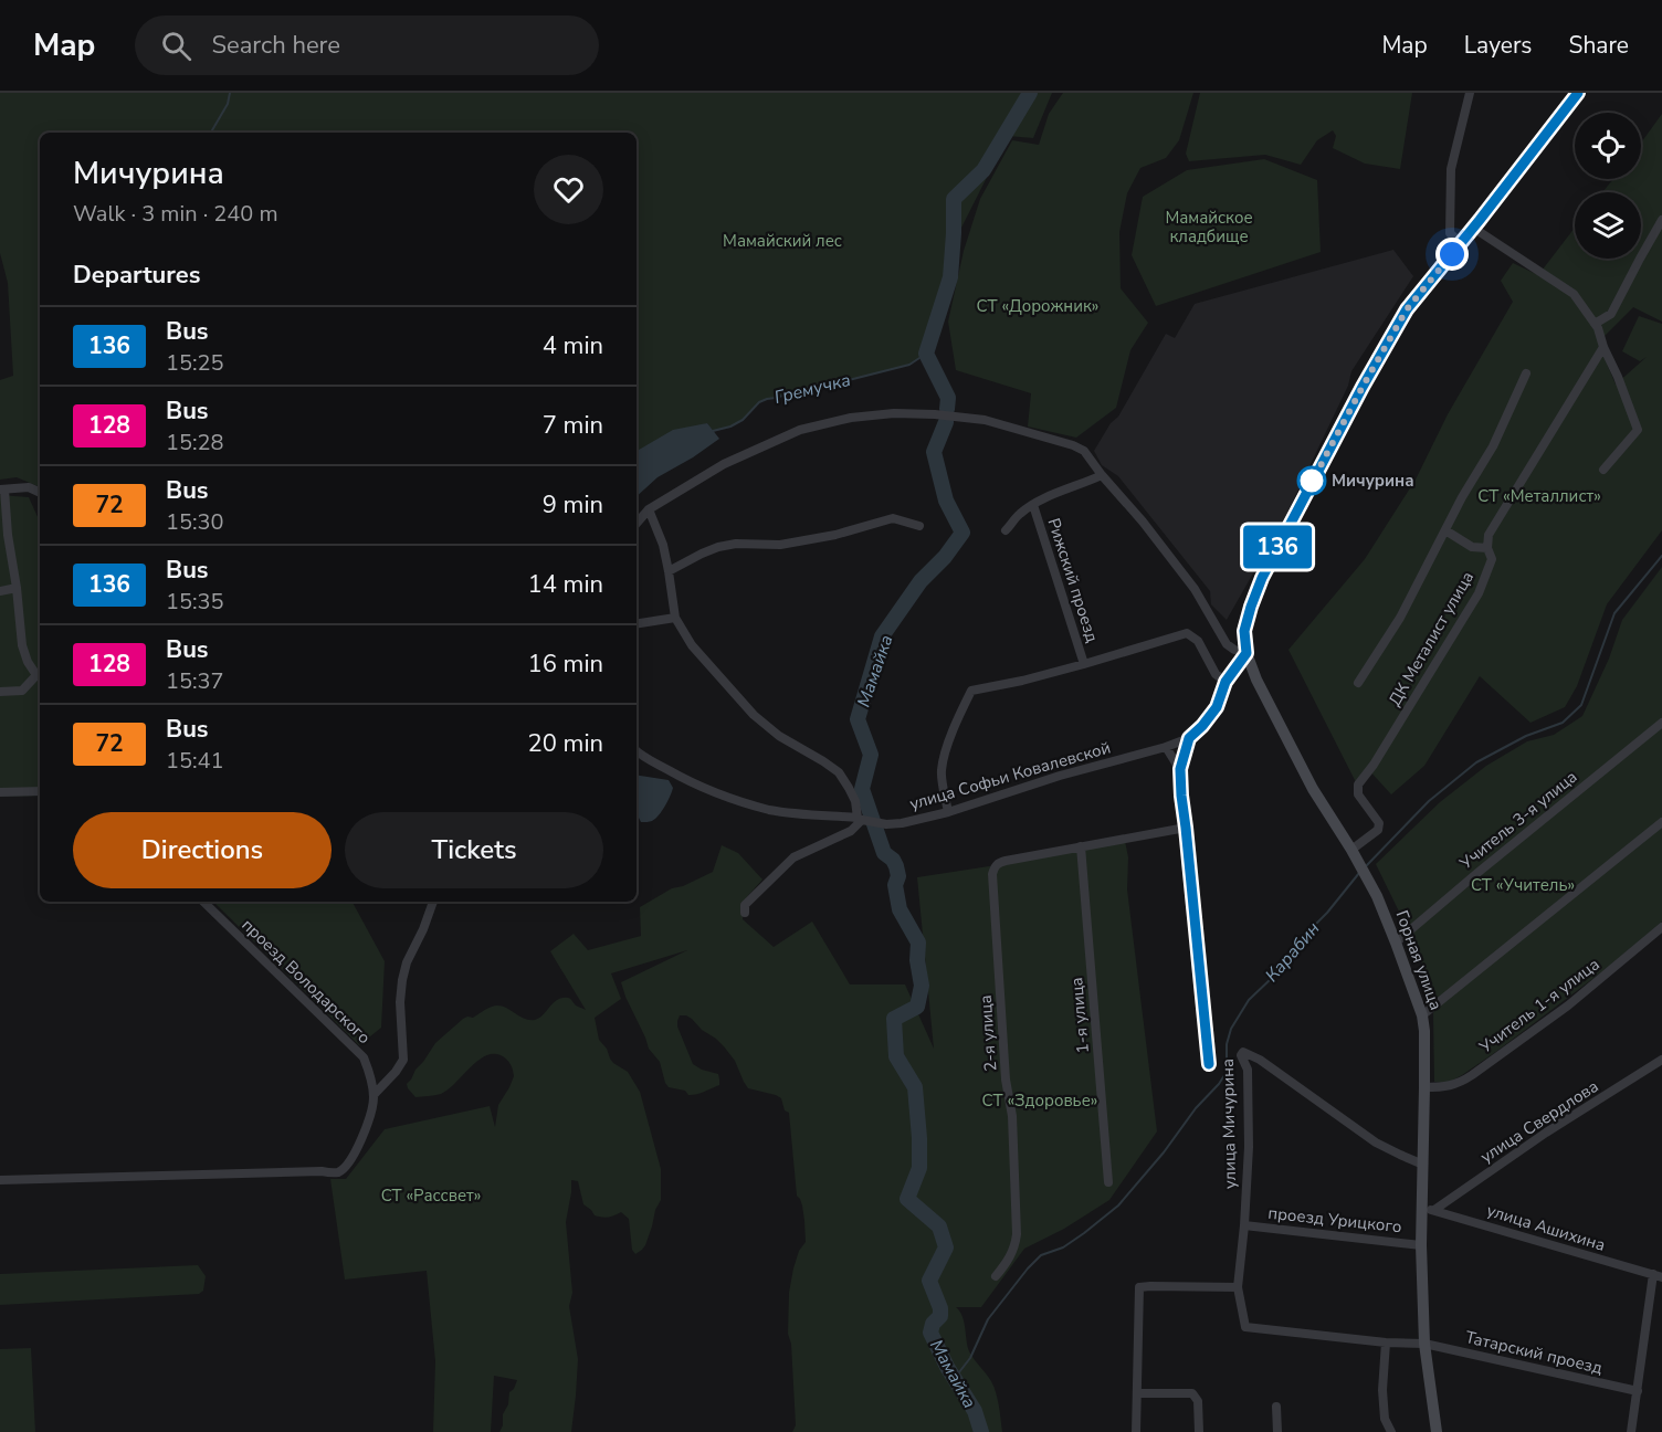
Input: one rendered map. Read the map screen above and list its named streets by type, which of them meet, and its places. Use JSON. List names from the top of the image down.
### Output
{
  "streets": {
    "street": [
      "Рижский проезд",
      "ДК Металист улица",
      "улица Софьи Ковалевской",
      "Учитель 3-я улица",
      "Горная улица",
      "проезд Володарского",
      "Учитель 1-я улица",
      "1-я улица",
      "2-я улица",
      "улица Свердлова",
      "улица Мичурина",
      "проезд Урицкого",
      "улица Ашихина",
      "Татарский проезд"
    ]
  },
  "crossings": [
    ["Рижский проезд", "улица Софьи Ковалевской"],
    ["Рижский проезд", "улица Мичурина"],
    ["ДК Металист улица", "Горная улица"],
    ["улица Софьи Ковалевской", "улица Мичурина"],
    ["Учитель 3-я улица", "Горная улица"],
    ["Горная улица", "Учитель 1-я улица"],
    ["Горная улица", "улица Свердлова"],
    ["Горная улица", "улица Мичурина"],
    ["Горная улица", "проезд Урицкого"],
    ["Горная улица", "улица Ашихина"],
    ["Горная улица", "Татарский проезд"],
    ["1-я улица", "2-я улица"],
    ["улица Свердлова", "улица Ашихина"],
    ["улица Мичурина", "проезд Урицкого"],
    ["улица Мичурина", "Татарский проезд"]
  ],
  "water": ["Гремучка", "Мамайка", "Карабин"],
  "parks": [
    "Мамайское кладбище",
    "Мамайский лес",
    "СТ «Дорожник»",
    "СТ «Металлист»",
    "СТ «Учитель»",
    "СТ «Здоровье»",
    "СТ «Рассвет»"
  ],
  "places": ["Мичурина"],
  "lines": ["bus line 136"],
  "page": {
    "header": "Map",
    "search": "Search here",
    "nav": ["Map", "Layers", "Share"],
    "on_map": "136",
    "heading": [
      ["Мичурина", "Walk · 3 min · 240 m"],
      "Departures"
    ],
    "list": [
      {
        "mark": "136",
        "name": "Bus",
        "note": "15:25",
        "value": "4 min"
      },
      {
        "mark": "128",
        "name": "Bus",
        "note": "15:28",
        "value": "7 min"
      },
      {
        "mark": "72",
        "name": "Bus",
        "note": "15:30",
        "value": "9 min"
      },
      {
        "mark": "136",
        "name": "Bus",
        "note": "15:35",
        "value": "14 min"
      },
      {
        "mark": "128",
        "name": "Bus",
        "note": "15:37",
        "value": "16 min"
      },
      {
        "mark": "72",
        "name": "Bus",
        "note": "15:41",
        "value": "20 min"
      }
    ],
    "buttons": ["Directions", "Tickets"]
  }
}
